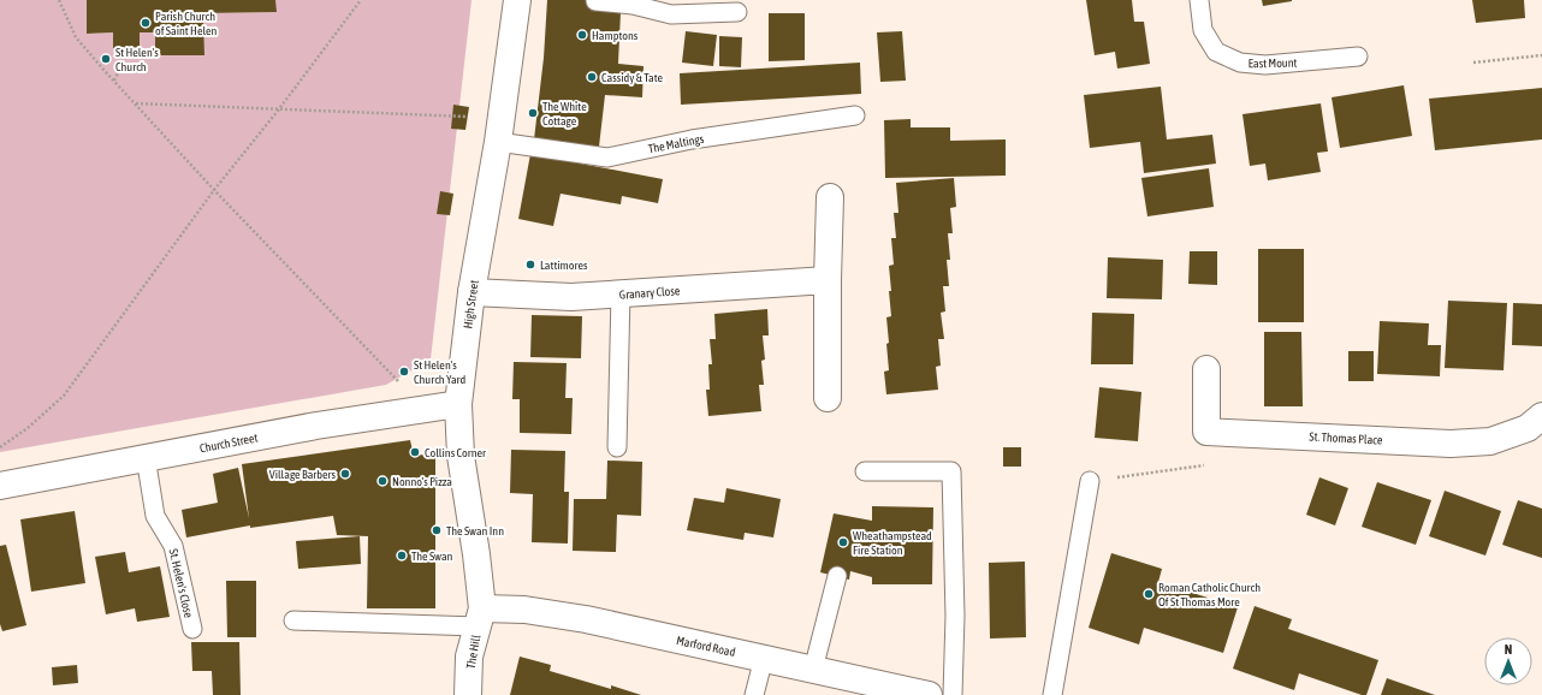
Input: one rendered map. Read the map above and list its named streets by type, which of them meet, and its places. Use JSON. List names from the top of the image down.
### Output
{
  "streets": {
    "street": [
      "Granary Close",
      "High Street",
      "St. Thomas Place",
      "Church Street",
      "Marford Road",
      "The Hill"
    ],
    "lane": ["East Mount", "The Maltings", "St. Helen's Close"]
  },
  "crossings": [
    ["The Maltings", "High Street"],
    ["Granary Close", "High Street"],
    ["High Street", "Church Street"],
    ["High Street", "Marford Road"],
    ["High Street", "The Hill"],
    ["Church Street", "St. Helen's Close"],
    ["Marford Road", "The Hill"]
  ],
  "places": [
    "Parish Church of Saint Helen",
    "Hamptons",
    "St Helen's Church",
    "Cassidy & Tate",
    "The White Cottage",
    "Lattimores",
    "St Helen's Church Yard",
    "Collins Corner",
    "Village Barbers",
    "Nonno's Pizza",
    "The Swan Inn",
    "Wheathampstead Fire Station",
    "The Swan",
    "Roman Catholic Church Of St Thomas More"
  ],
  "north": "top"
}
